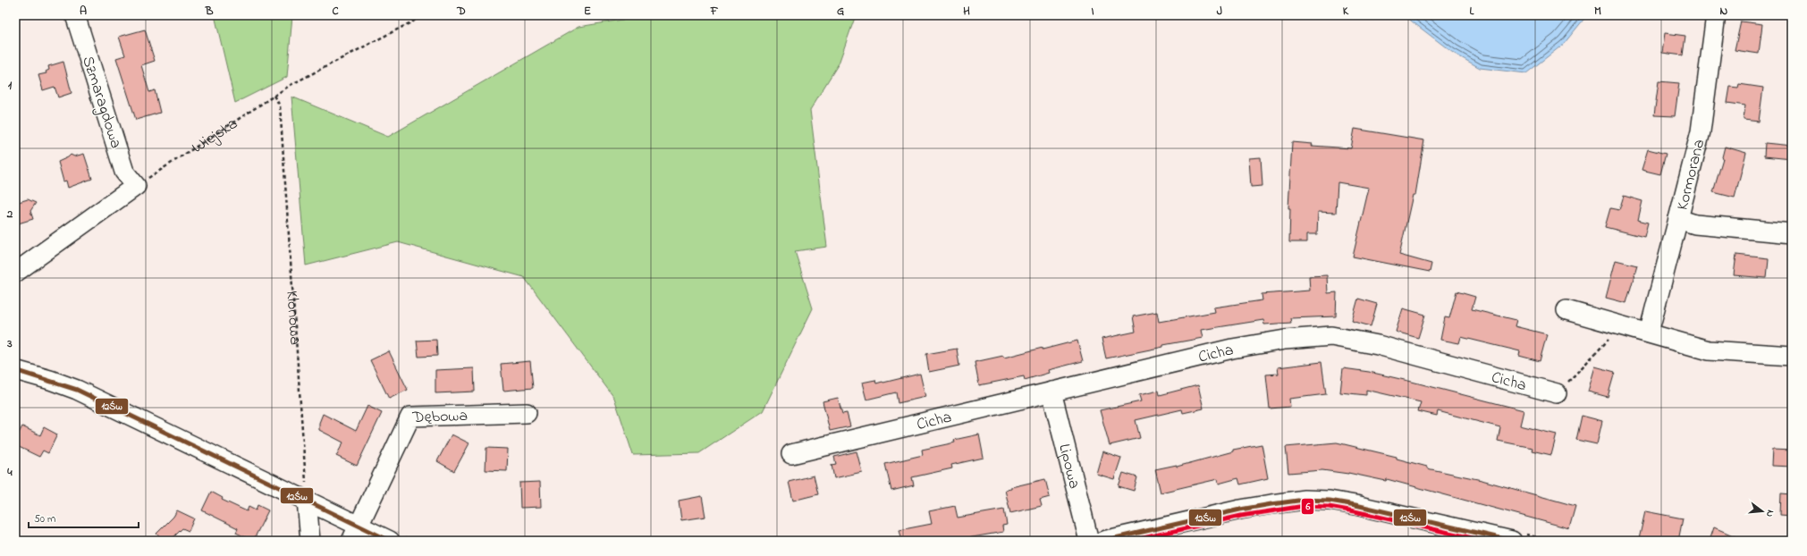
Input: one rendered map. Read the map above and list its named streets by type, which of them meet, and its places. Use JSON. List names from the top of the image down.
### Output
{
  "streets": {
    "street": [
      "Szmaragdowa",
      "Kormorana",
      "Cicha",
      "Dębowa",
      "Lipowa"
    ],
    "path": ["Wiejska", "Klonowa"]
  },
  "crossings": [
    ["Szmaragdowa", "Wiejska"],
    ["Wiejska", "Klonowa"],
    ["Cicha", "Lipowa"]
  ],
  "lines": ["transit line 12Św", "transit line 6"],
  "scale_bar": "50 m",
  "north": "right",
  "grid": {
    "columns": [
      "A",
      "B",
      "C",
      "D",
      "E",
      "F",
      "G",
      "H",
      "I",
      "J",
      "K",
      "L",
      "M",
      "N"
    ],
    "rows": [
      "1",
      "2",
      "3",
      "4"
    ]
  }
}
